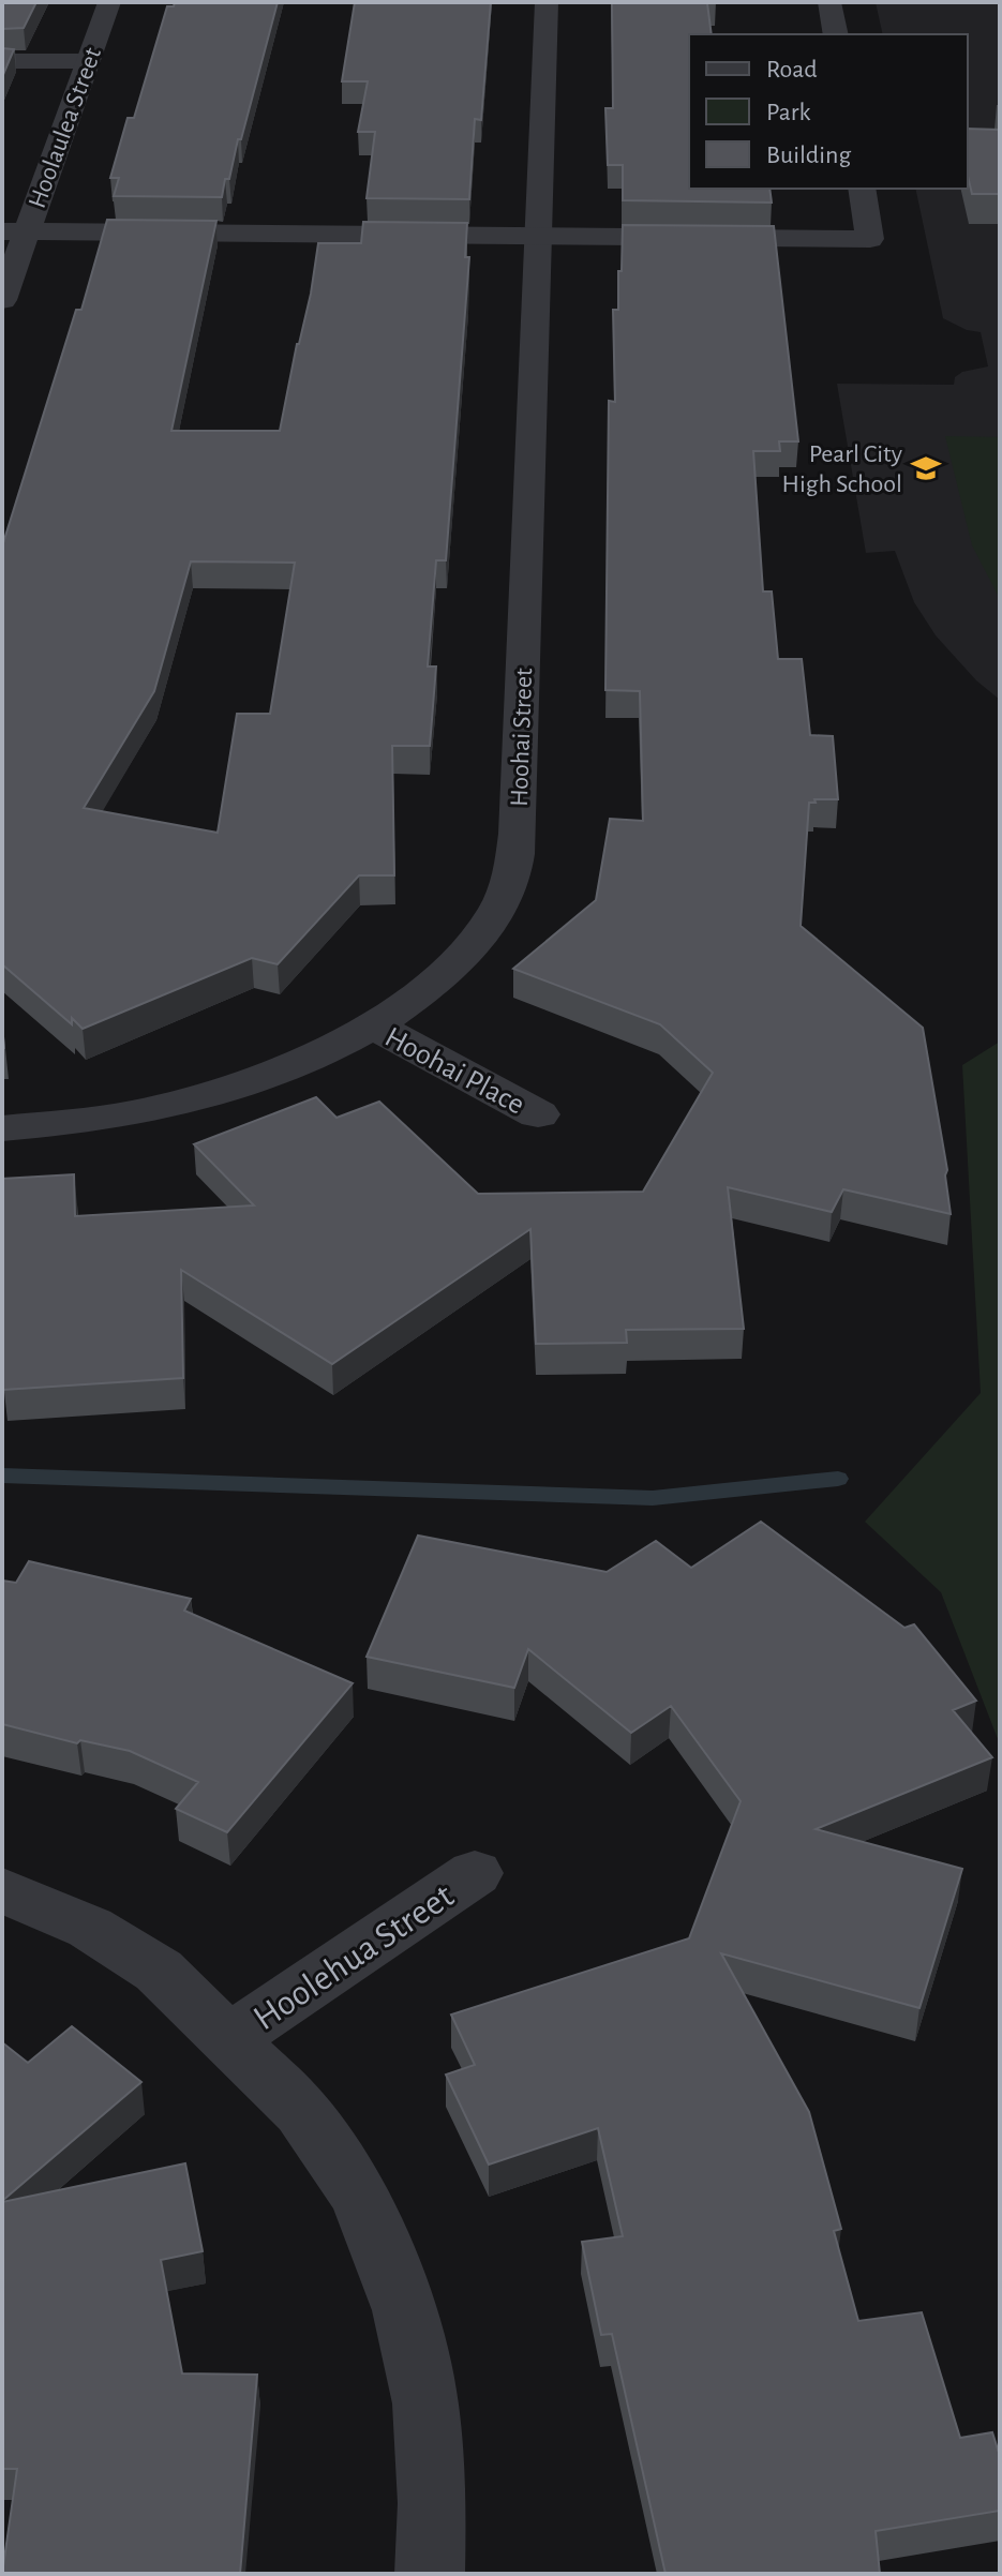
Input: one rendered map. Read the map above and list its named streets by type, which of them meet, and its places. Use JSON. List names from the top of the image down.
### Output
{
  "streets": {
    "street": [
      "Hoolaulea Street",
      "Hoohai Street",
      "Hoohai Place",
      "Hoolehua Street"
    ]
  },
  "crossings": [
    ["Hoohai Street", "Hoohai Place"]
  ],
  "places": {
    "school or university": ["Pearl City High School"]
  },
  "legend": ["Road", "Park", "Building"]
}
